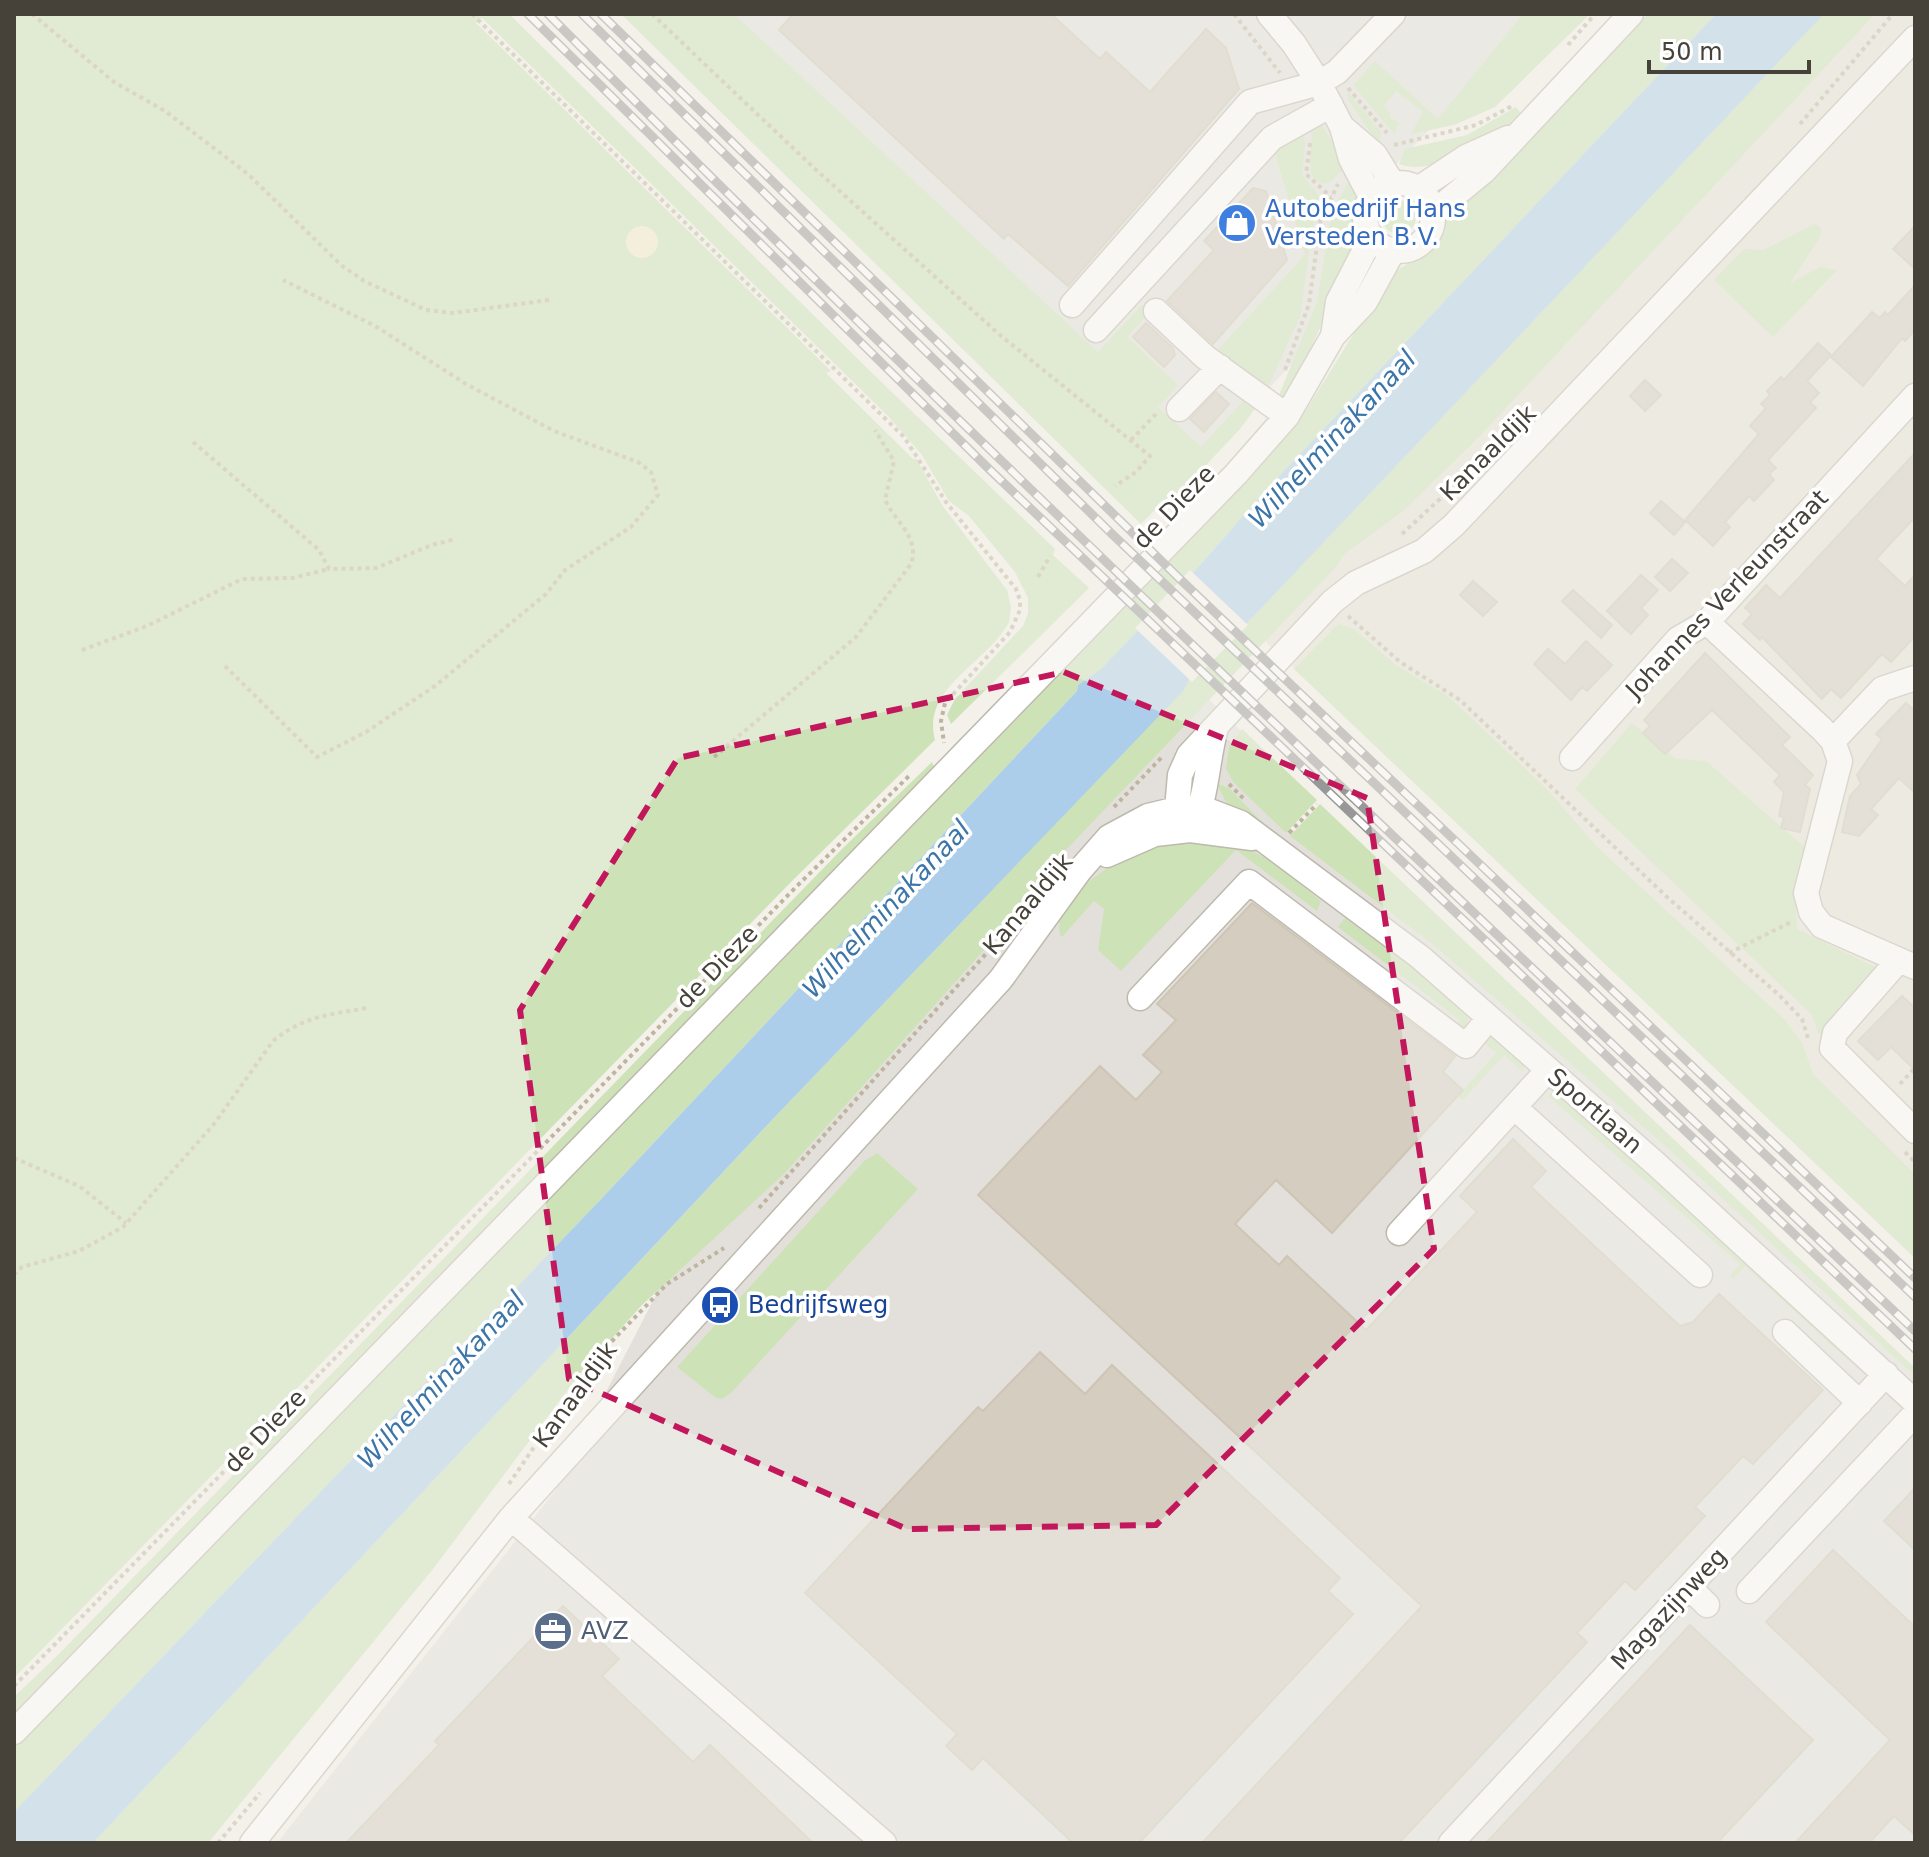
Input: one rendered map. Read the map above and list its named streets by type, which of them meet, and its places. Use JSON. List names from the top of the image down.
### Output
{
  "streets": {
    "street": [
      "Kanaaldijk",
      "de Dieze",
      "Johannes Verleunstraat",
      "Sportlaan",
      "Magazijnweg"
    ]
  },
  "crossings": [
    ["Kanaaldijk", "Sportlaan"],
    ["Sportlaan", "Magazijnweg"]
  ],
  "water": ["Wilhelminakanaal"],
  "places": {
    "shop": ["Autobedrijf Hans Versteden B.V."],
    "bus stop": ["Bedrijfsweg"],
    "office": ["AVZ"]
  },
  "scale_bar": "50 m"
}
